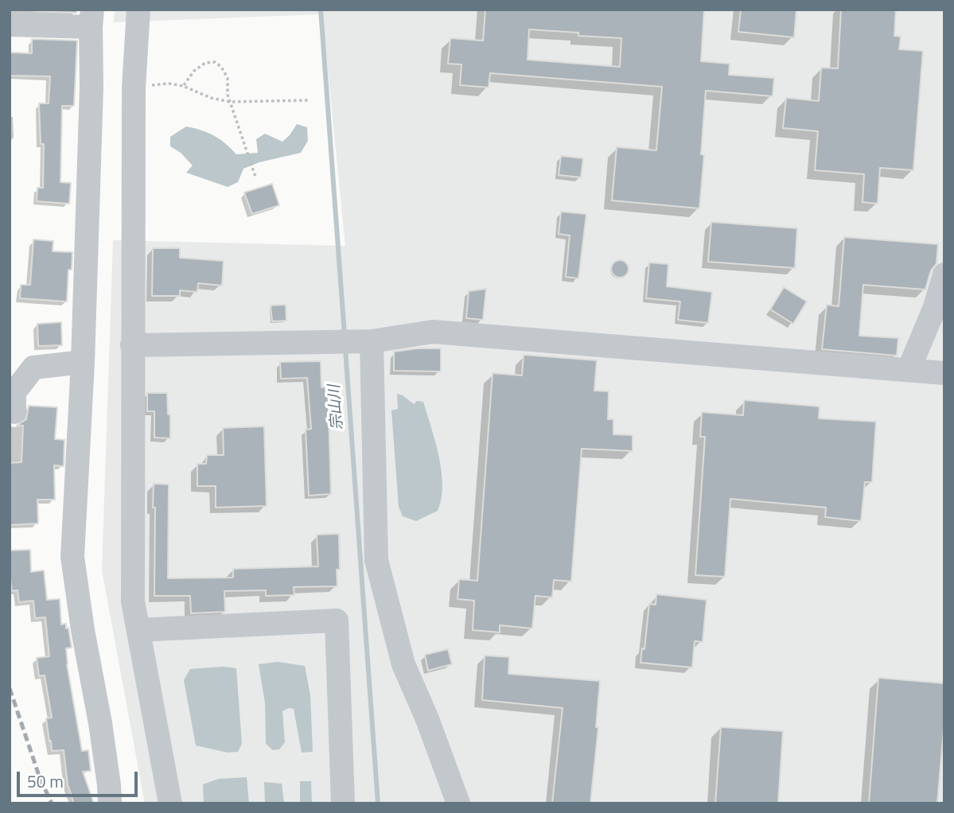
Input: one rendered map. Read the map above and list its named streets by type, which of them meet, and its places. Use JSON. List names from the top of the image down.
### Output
{
  "water": ["宗山川"],
  "scale_bar": "50 m"
}
